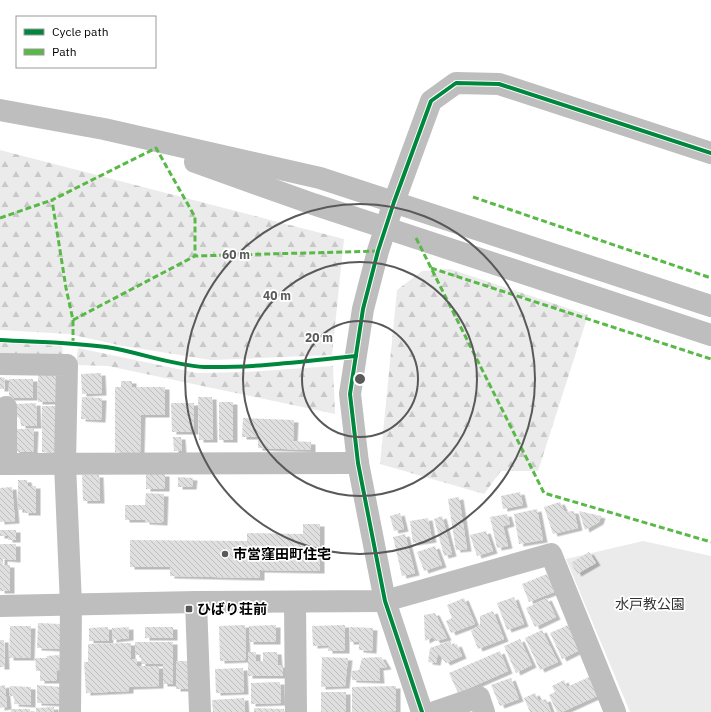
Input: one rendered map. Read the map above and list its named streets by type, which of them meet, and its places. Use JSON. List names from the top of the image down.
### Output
{
  "parks": ["水戸教公園"],
  "places": {
    "other": ["市営窪田町住宅"],
    "transit": ["ひばり荘前"]
  },
  "legend": ["Cycle path", "Path"],
  "rings": ["60 m", "40 m", "20 m"]
}
